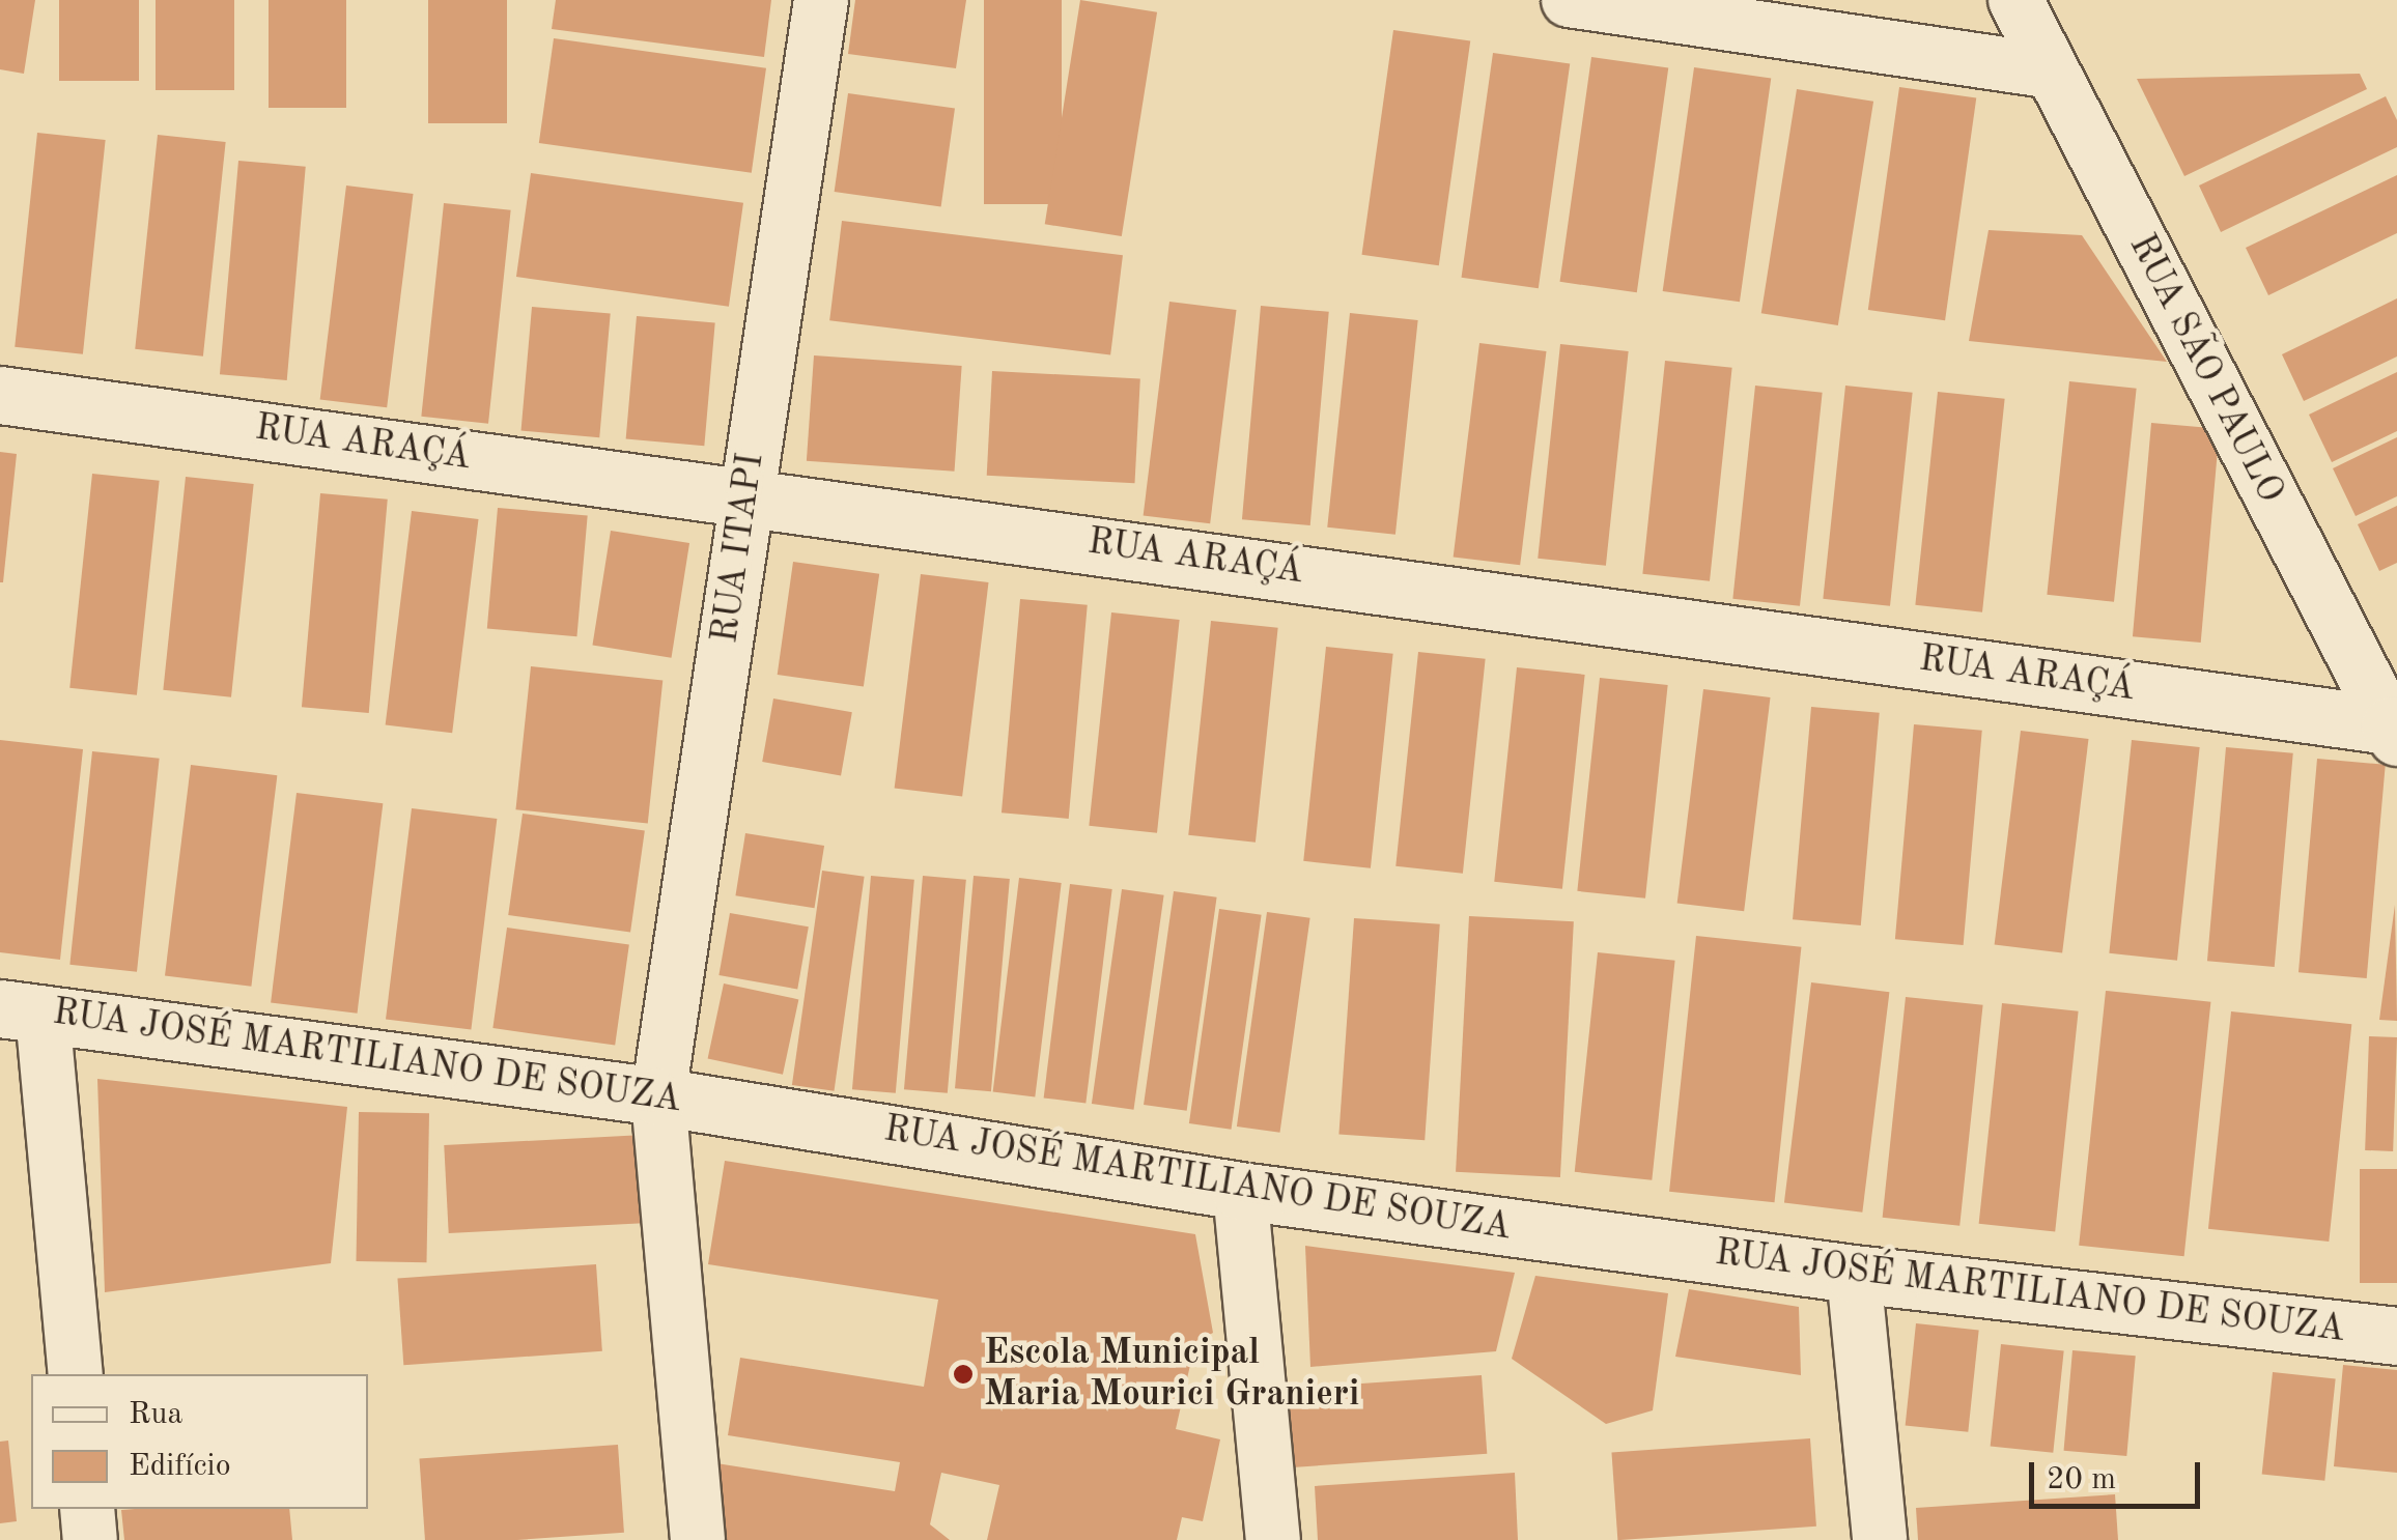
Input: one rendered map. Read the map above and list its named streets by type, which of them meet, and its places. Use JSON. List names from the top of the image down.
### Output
{
  "streets": {
    "street": [
      "RUA SÃO PAULO",
      "RUA ARAÇÁ",
      "RUA ITAPI",
      "RUA JOSÉ MARTILIANO DE SOUZA"
    ]
  },
  "crossings": [
    ["RUA SÃO PAULO", "RUA ARAÇÁ"],
    ["RUA ARAÇÁ", "RUA ITAPI"],
    ["RUA ITAPI", "RUA JOSÉ MARTILIANO DE SOUZA"]
  ],
  "places": ["Escola Municipal Maria Mourici Granieri"],
  "legend": ["Rua", "Edifício"],
  "scale_bar": "20 m"
}
